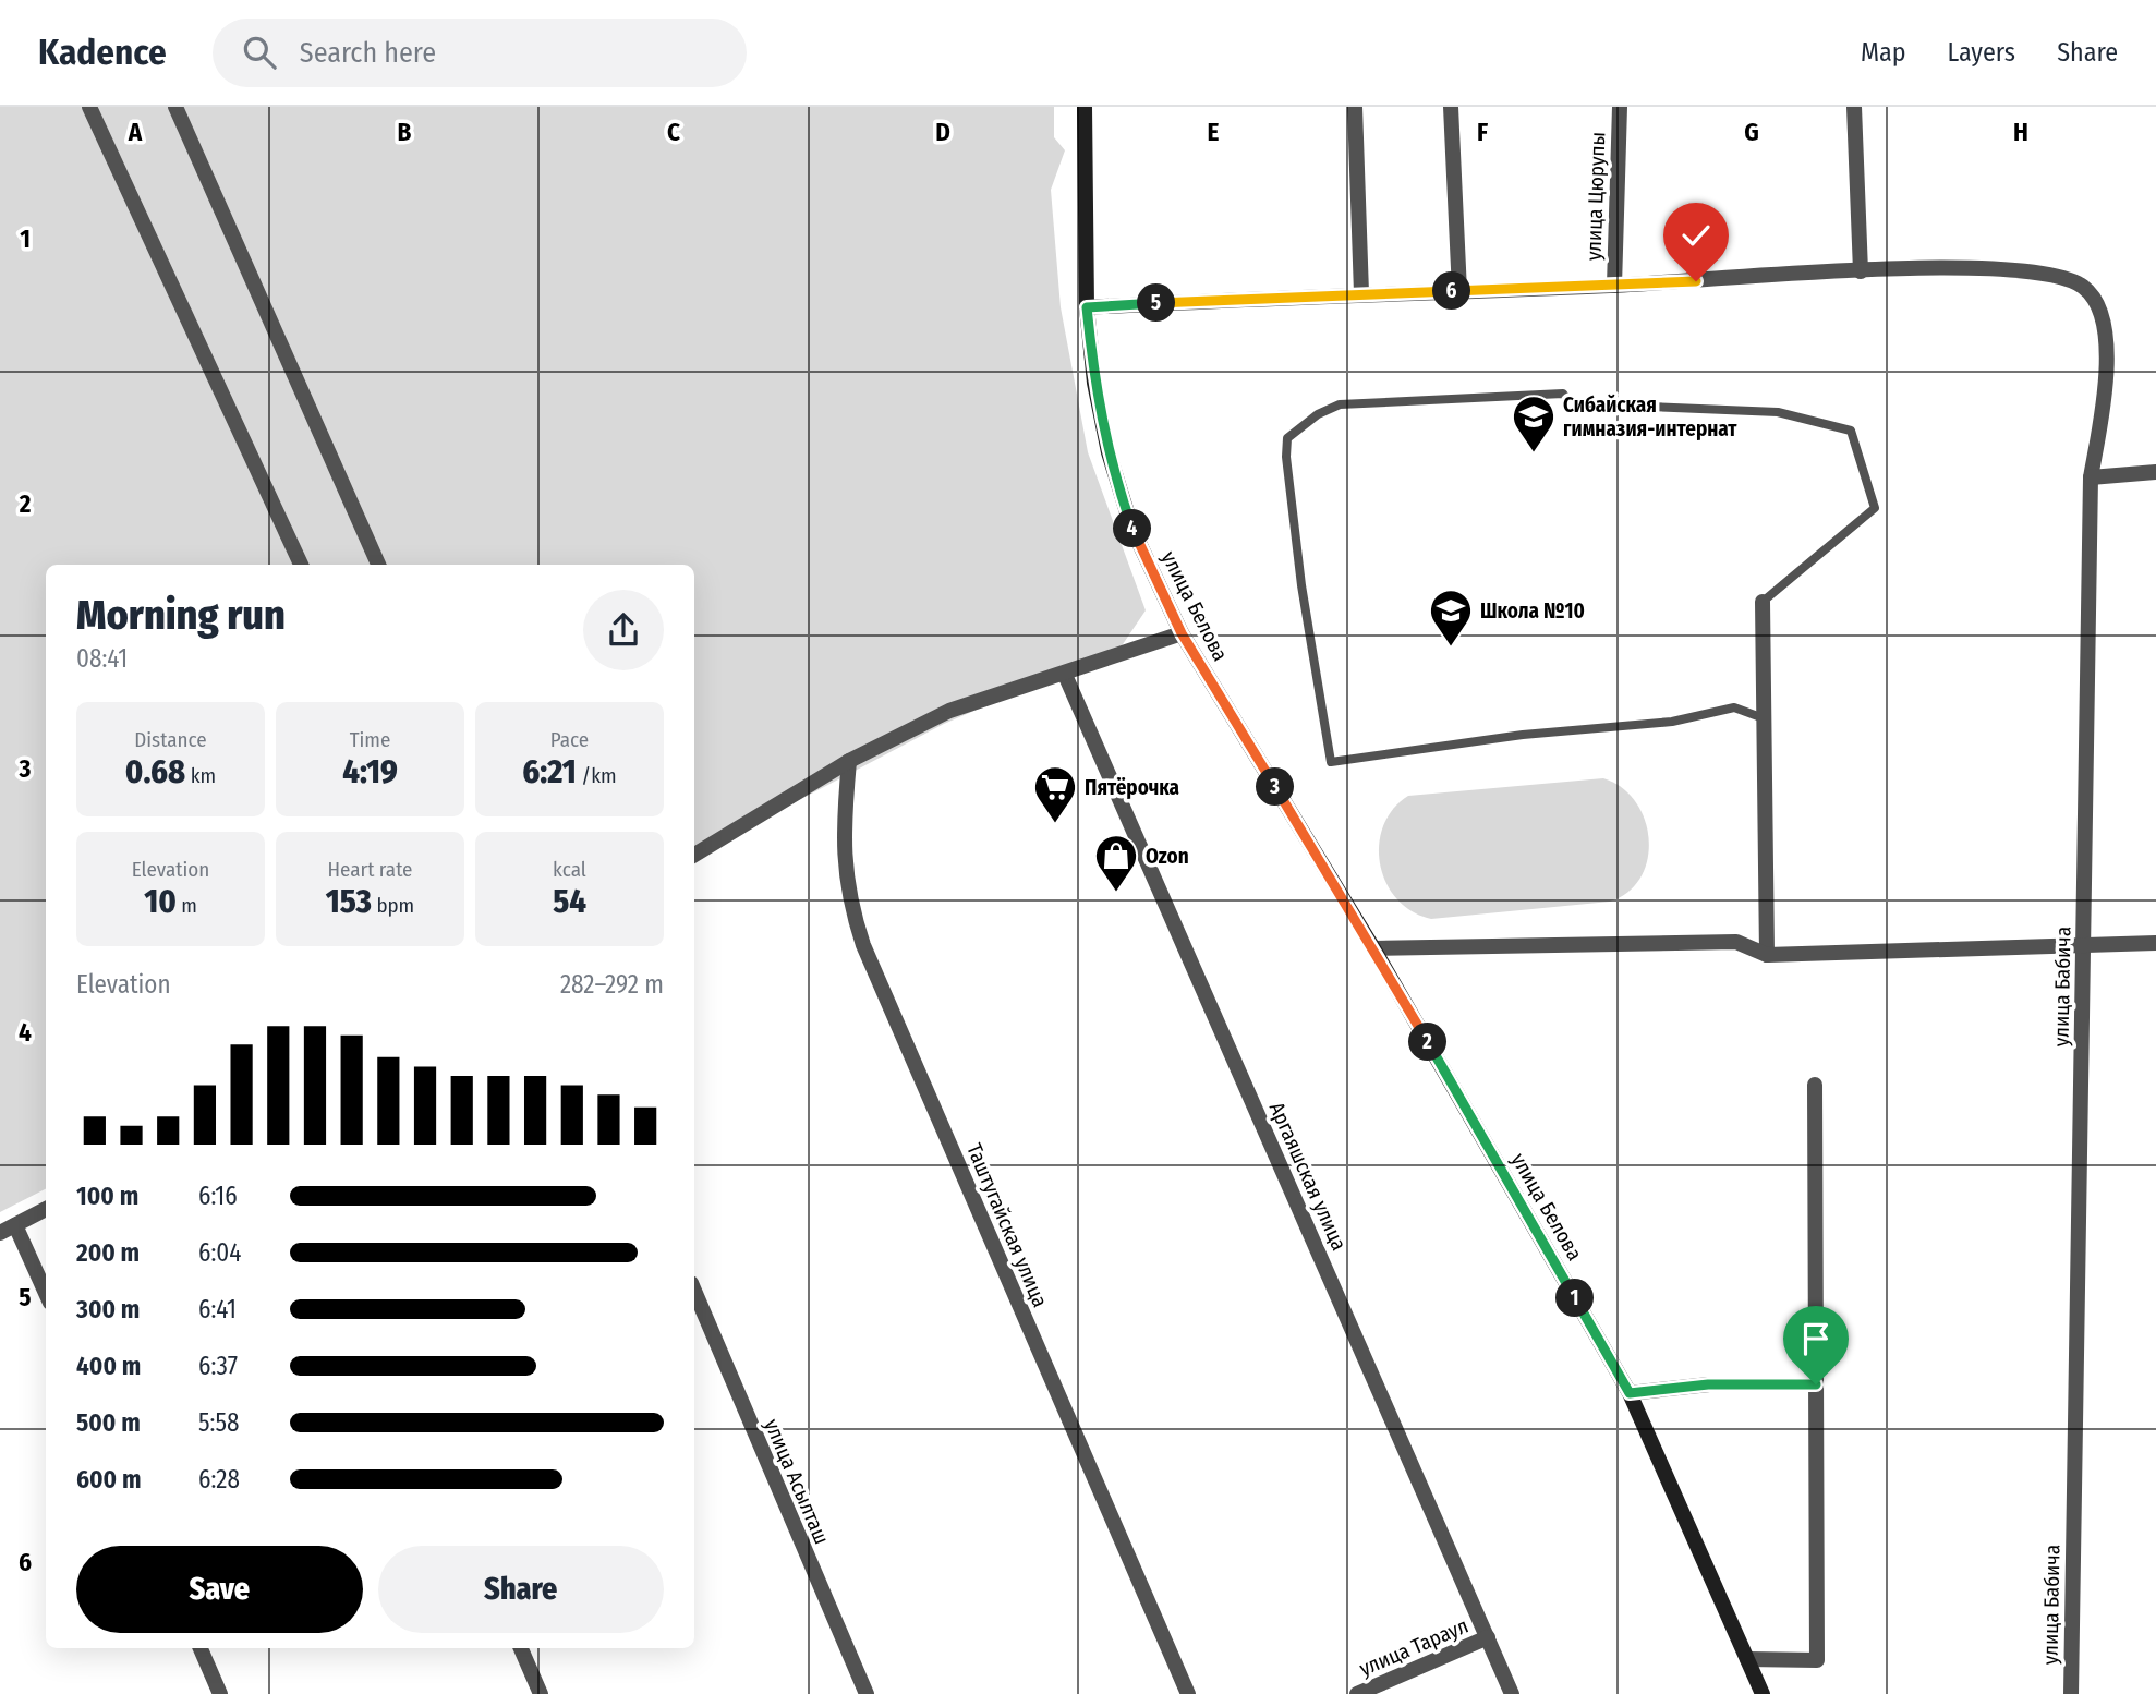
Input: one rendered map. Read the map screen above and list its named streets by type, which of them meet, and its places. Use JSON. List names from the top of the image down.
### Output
{
  "streets": {
    "main road": ["улица Белова"],
    "street": [
      "улица Цюрупы",
      "улица Бабича",
      "Аргаяшская улица",
      "Таштугайская улица",
      "улица Асылташ",
      "улица Тараул"
    ]
  },
  "crossings": [
    ["Аргаяшская улица", "улица Тараул"]
  ],
  "places": {
    "school or university": ["Сибайская гимназия-интернат", "Школа №10"],
    "supermarket": ["Пятёрочка"],
    "shop": ["Ozon"]
  },
  "page": {
    "header": "Kadence",
    "search": "Search here",
    "nav": ["Map", "Layers", "Share"],
    "pins": [
      "6",
      "5",
      "4",
      "3",
      "2",
      "1"
    ],
    "heading": ["Morning run", "08:41"],
    "stats": [
      ["Distance", "0.68 km"],
      ["Time", "4:19"],
      ["Pace", "6:21 /km"],
      ["Elevation", "10 m"],
      ["Heart rate", "153 bpm"],
      ["kcal", "54"]
    ],
    "chart": ["Elevation", "282–292 m"],
    "list": [
      {
        "name": "100 m",
        "note": "6:16"
      },
      {
        "name": "200 m",
        "note": "6:04"
      },
      {
        "name": "300 m",
        "note": "6:41"
      },
      {
        "name": "400 m",
        "note": "6:37"
      },
      {
        "name": "500 m",
        "note": "5:58"
      },
      {
        "name": "600 m",
        "note": "6:28"
      }
    ],
    "buttons": ["Save", "Share"]
  },
  "grid": {
    "columns": [
      "A",
      "B",
      "C",
      "D",
      "E",
      "F",
      "G",
      "H"
    ],
    "rows": [
      "1",
      "2",
      "3",
      "4",
      "5",
      "6"
    ]
  }
}
